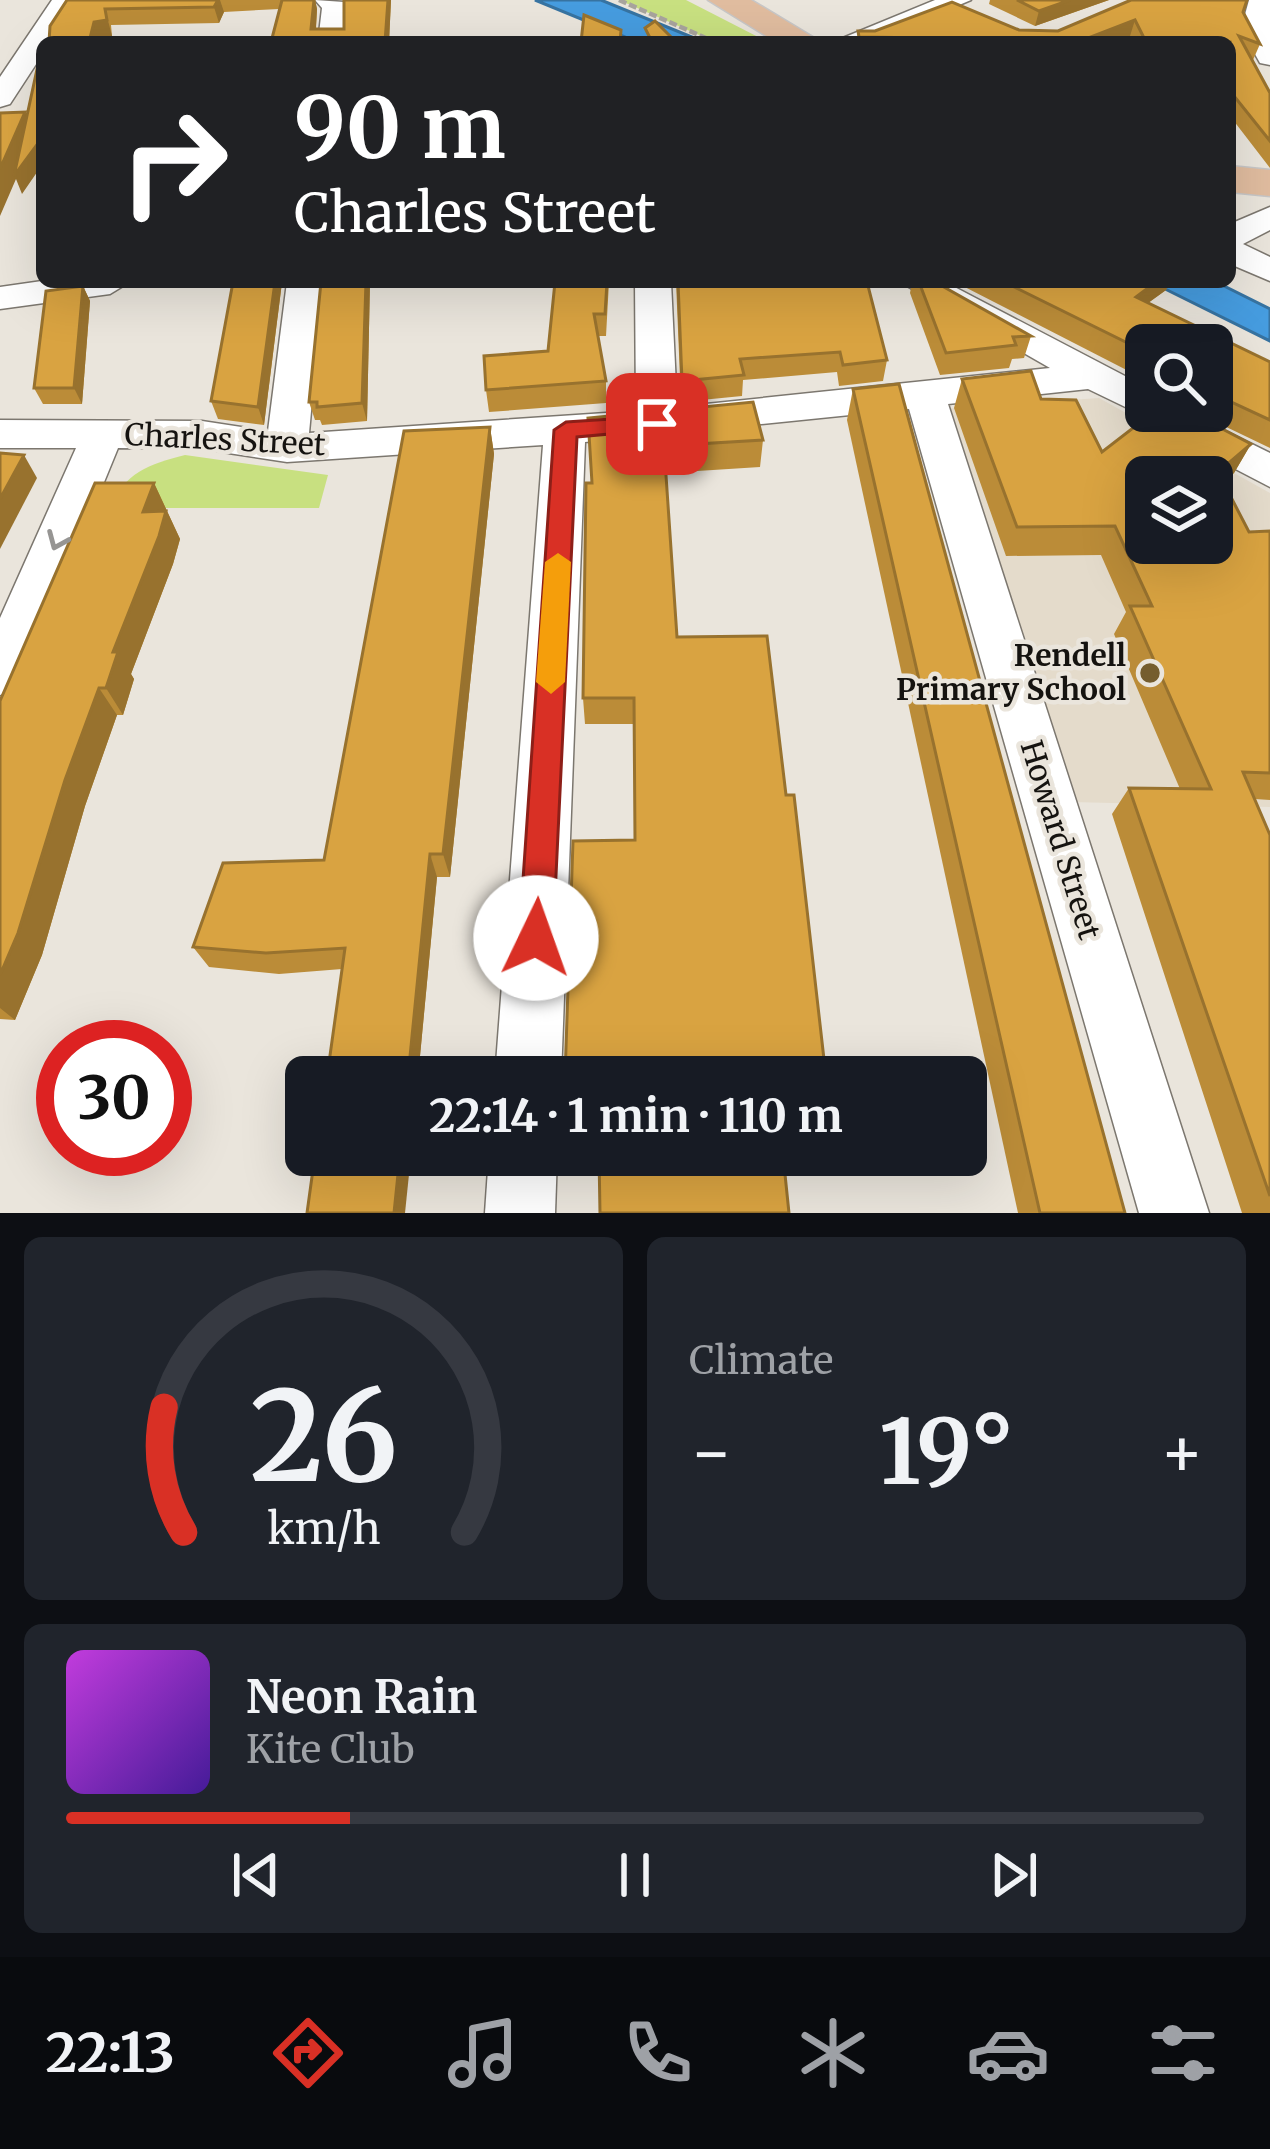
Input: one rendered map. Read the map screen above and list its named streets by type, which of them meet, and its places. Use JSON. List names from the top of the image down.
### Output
{
  "streets": {
    "street": ["Charles Street", "Howard Street"]
  },
  "crossings": [
    ["Charles Street", "Howard Street"]
  ],
  "places": ["Rendell Primary School"],
  "page": {
    "turn": ["90 m", "Charles Street"],
    "limit": "30",
    "trip": "22:14 · 1 min · 110 m",
    "tile": "Climate",
    "heat": ["−", "19°", "+"],
    "song": ["Neon Rain", "Kite Club"],
    "tabs": "22:13",
    "gauge": ["26", "km/h"]
  }
}
